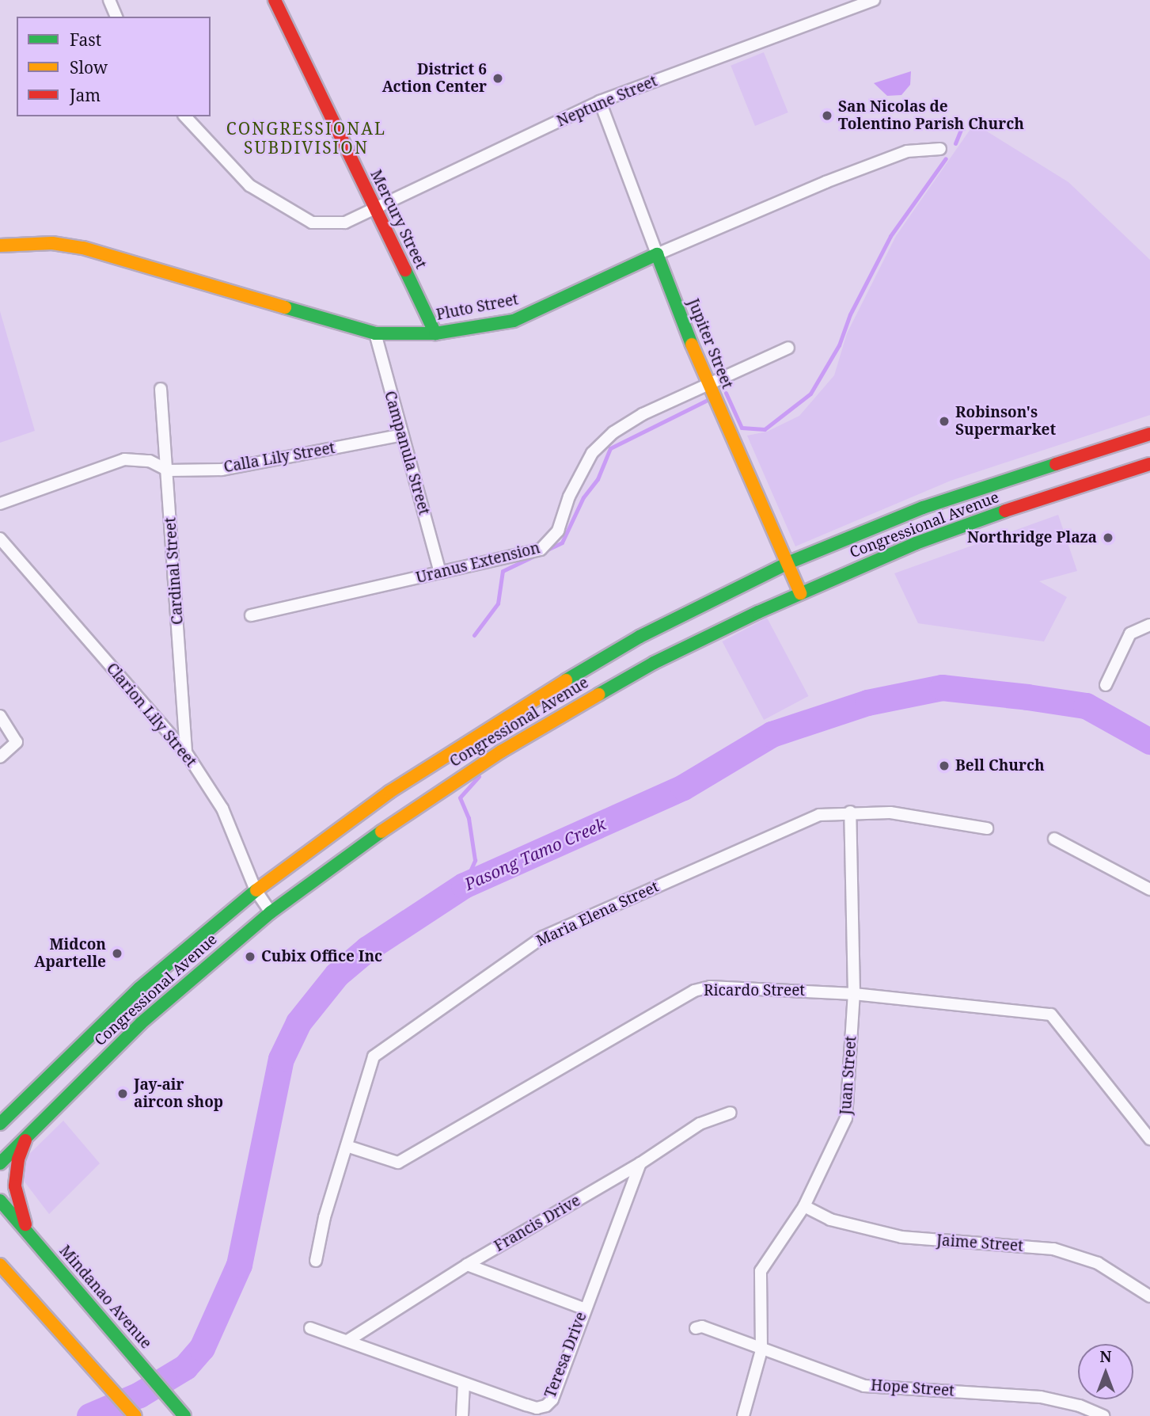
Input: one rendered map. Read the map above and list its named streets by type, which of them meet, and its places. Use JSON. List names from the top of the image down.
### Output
{
  "streets": {
    "main road": [
      "Mercury Street",
      "Pluto Street",
      "Jupiter Street",
      "Congressional Avenue",
      "Mindanao Avenue"
    ],
    "street": [
      "Neptune Street",
      "Campanula Street",
      "Calla Lily Street",
      "Uranus Extension",
      "Cardinal Street",
      "Clarion Lily Street",
      "Maria Elena Street",
      "Ricardo Street",
      "Juan Street",
      "Francis Drive",
      "Jaime Street",
      "Teresa Drive",
      "Hope Street"
    ]
  },
  "crossings": [
    ["Neptune Street", "Mercury Street"],
    ["Neptune Street", "Jupiter Street"],
    ["Mercury Street", "Pluto Street"],
    ["Pluto Street", "Jupiter Street"],
    ["Pluto Street", "Campanula Street"],
    ["Jupiter Street", "Congressional Avenue"],
    ["Jupiter Street", "Uranus Extension"],
    ["Campanula Street", "Calla Lily Street"],
    ["Campanula Street", "Uranus Extension"],
    ["Calla Lily Street", "Cardinal Street"],
    ["Congressional Avenue", "Clarion Lily Street"],
    ["Cardinal Street", "Clarion Lily Street"],
    ["Maria Elena Street", "Ricardo Street"],
    ["Maria Elena Street", "Juan Street"],
    ["Ricardo Street", "Juan Street"],
    ["Juan Street", "Jaime Street"],
    ["Juan Street", "Hope Street"],
    ["Francis Drive", "Teresa Drive"]
  ],
  "districts": ["CONGRESSIONAL SUBDIVISION"],
  "water": ["Pasong Tamo Creek"],
  "places": [
    "District 6 Action Center",
    "San Nicolas de Tolentino Parish Church",
    "Robinson's Supermarket",
    "Northridge Plaza",
    "Bell Church",
    "Midcon Apartelle",
    "Cubix Office Inc",
    "Jay-air aircon shop"
  ],
  "legend": ["Fast", "Slow", "Jam"],
  "north": "top"
}
